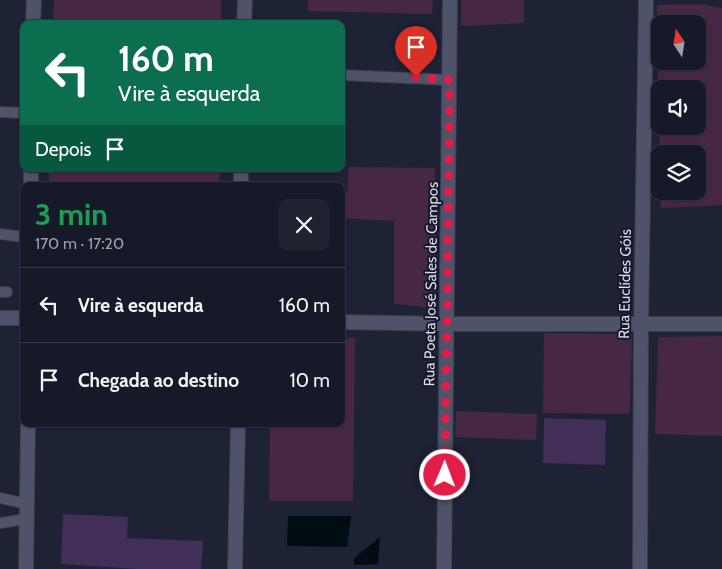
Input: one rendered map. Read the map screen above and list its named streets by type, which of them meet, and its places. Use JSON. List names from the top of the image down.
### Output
{
  "streets": {
    "street": ["Rua Poeta José Sales de Campos", "Rua Euclídes Góis"]
  },
  "north": "top",
  "page": {
    "turn": ["160 m", "Vire à esquerda"],
    "then": "Depois",
    "heading": ["3 min", "170 m · 17:20"],
    "list": [
      {
        "name": "Vire à esquerda",
        "value": "160 m"
      },
      {
        "name": "Chegada ao destino",
        "value": "10 m"
      }
    ]
  }
}
